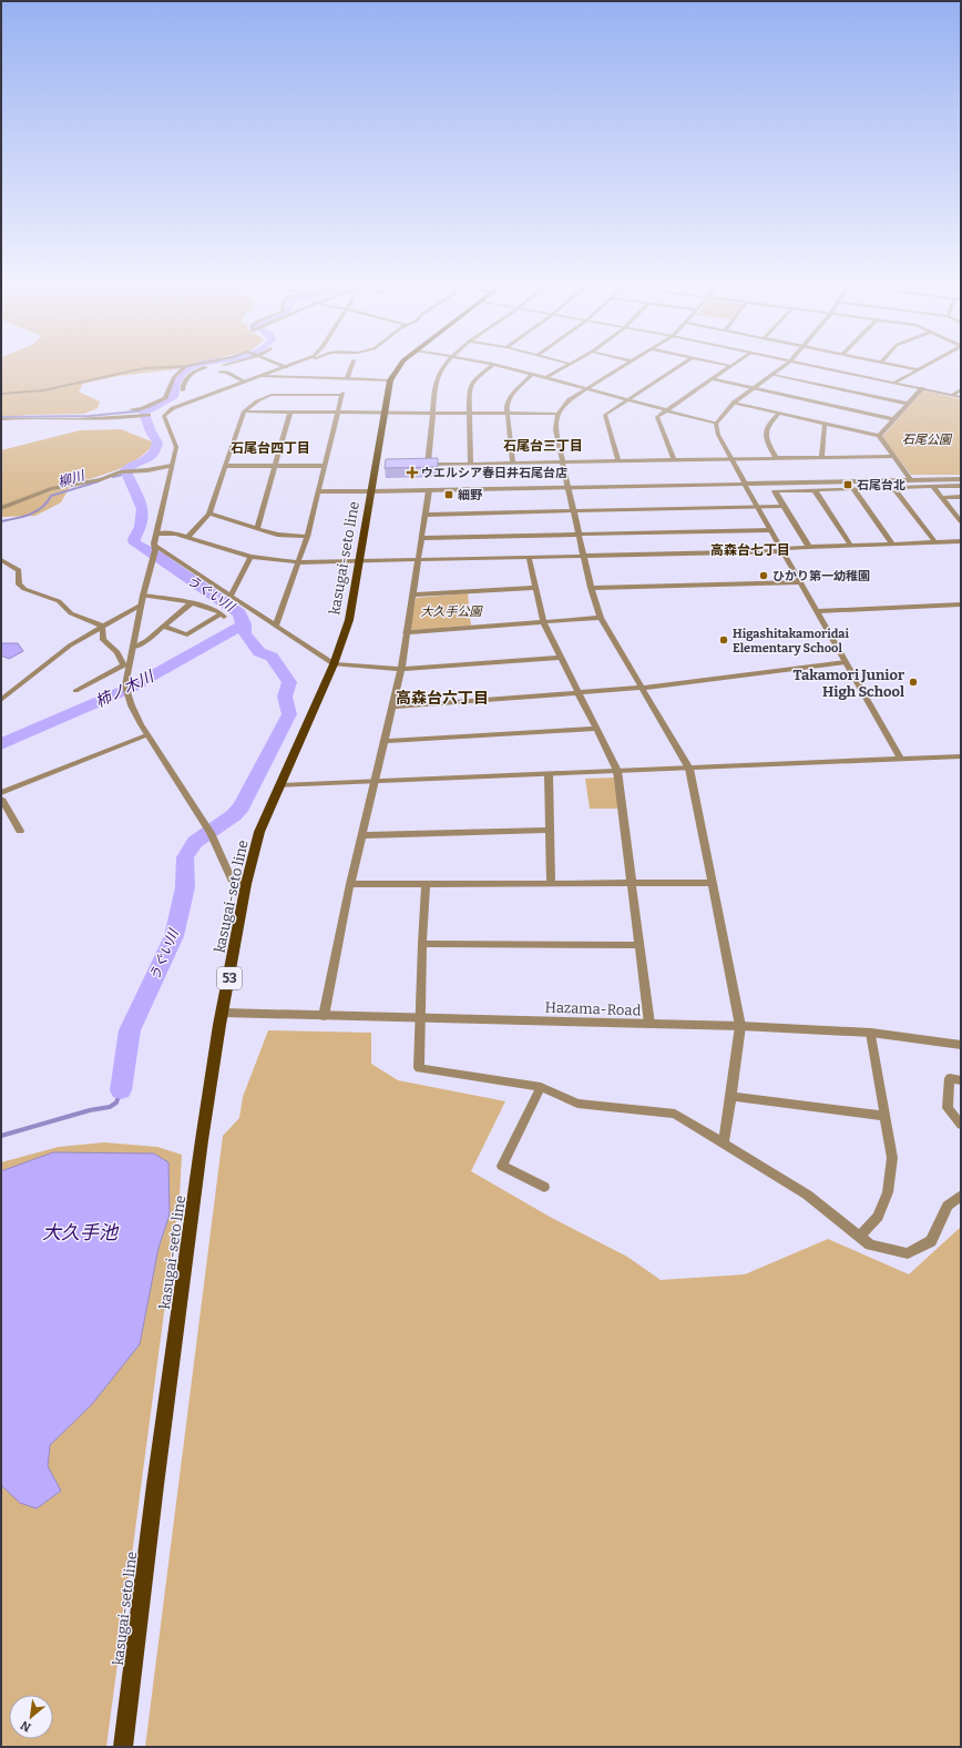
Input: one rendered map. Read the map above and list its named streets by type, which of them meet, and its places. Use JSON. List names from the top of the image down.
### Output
{
  "streets": {
    "main road": ["kasugai-seto line", "53"],
    "street": ["Hazama-Road"]
  },
  "crossings": [
    ["kasugai-seto line", "Hazama-Road"]
  ],
  "districts": [
    "石尾台三丁目",
    "石尾台四丁目",
    "高森台七丁目",
    "高森台六丁目"
  ],
  "water": [
    "柳川",
    "うぐい川",
    "柿ノ木川",
    "大久手池"
  ],
  "parks": ["石尾公園", "大久手公園"],
  "places": {
    "health": ["ウエルシア春日井石尾台店"],
    "transit": ["石尾台北", "細野"],
    "other": ["ひかり第一幼稚園", "Higashitakamoridai Elementary School", "Takamori Junior High School"]
  },
  "north": "bottom left"
}
